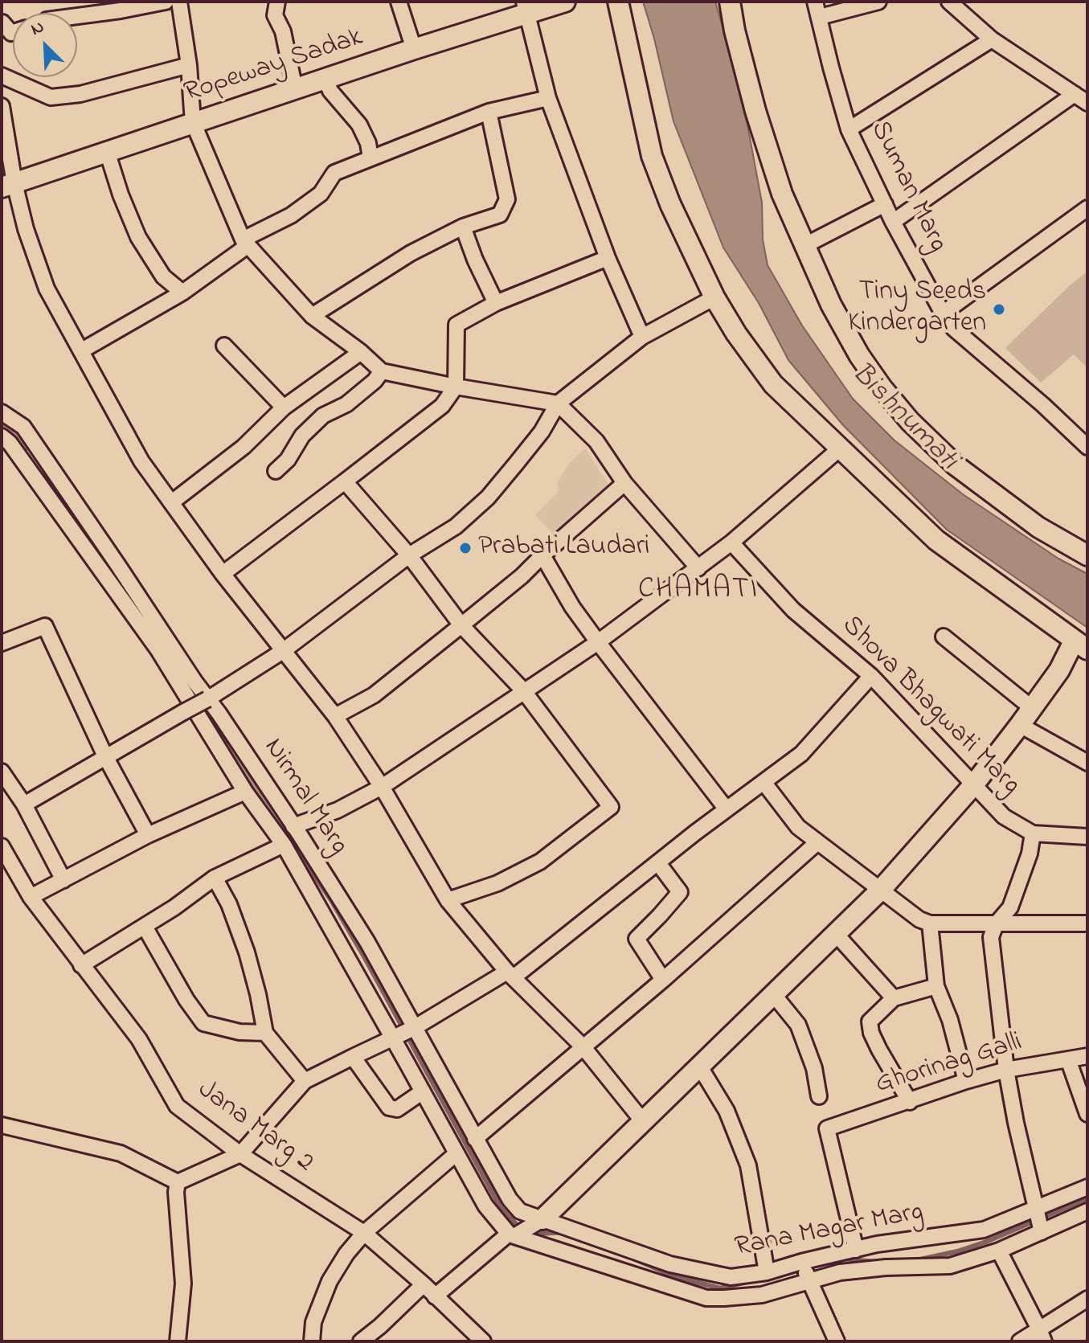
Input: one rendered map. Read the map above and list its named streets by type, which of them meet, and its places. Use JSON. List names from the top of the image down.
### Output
{
  "streets": {
    "street": [
      "Ropeway Sadak",
      "Suman Marg",
      "Shova Bhagwati Marg",
      "Nirmal Marg",
      "Ghorinag Galli",
      "Jana Marg 2",
      "Rana Magar Marg"
    ]
  },
  "crossings": [
    ["Nirmal Marg", "Rana Magar Marg"],
    ["Ghorinag Galli", "Rana Magar Marg"]
  ],
  "districts": ["CHAMATI"],
  "water": ["Bishnumati"],
  "places": ["Tiny Seeds Kindergarten", "Prabati Laudari"],
  "north": "top left"
}
